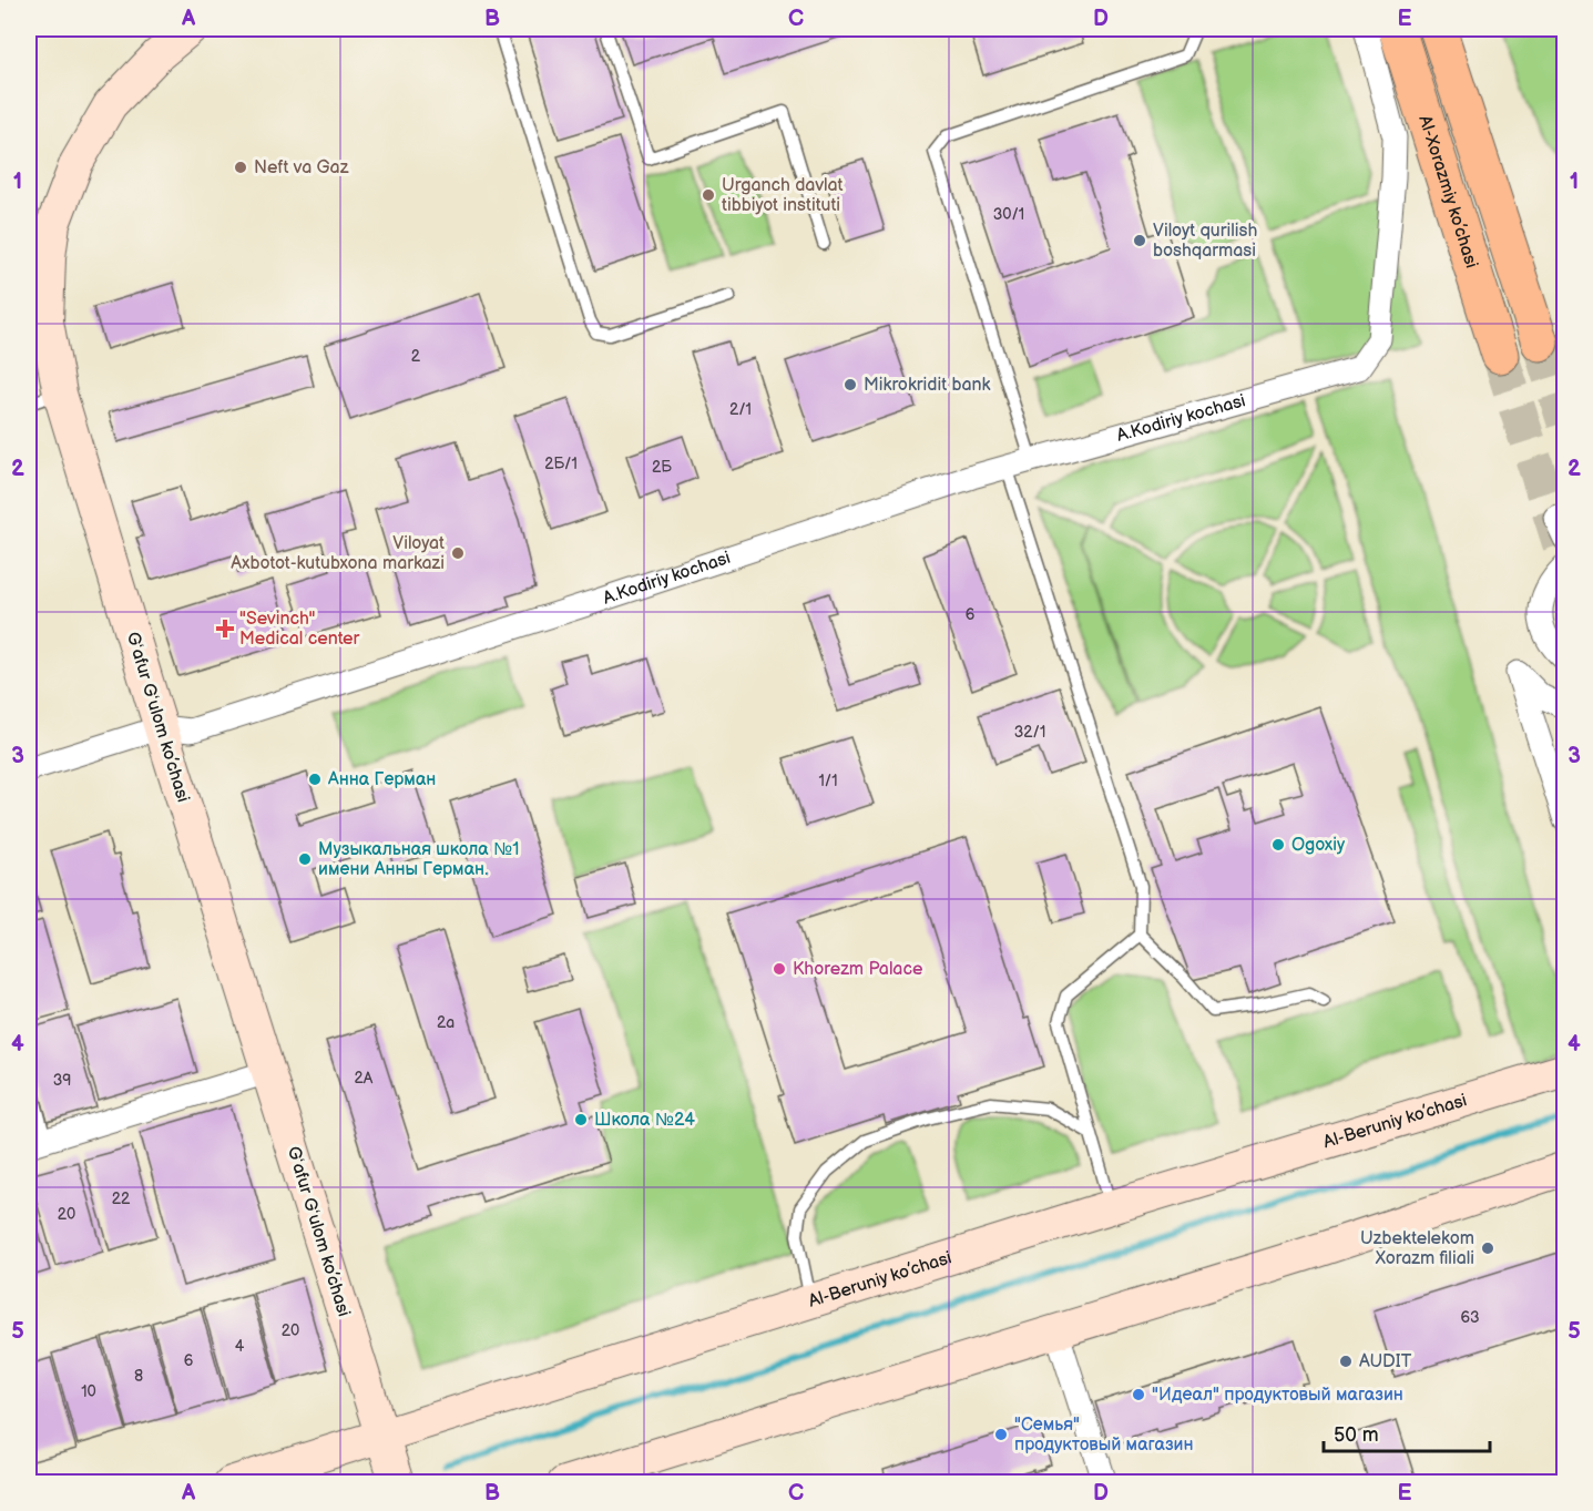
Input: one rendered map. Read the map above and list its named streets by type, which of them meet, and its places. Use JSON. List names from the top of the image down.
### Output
{
  "streets": {
    "main road": ["Al-Xorazmiy ko’chasi", "Gʻafur Gʻulom ko’chasi", "Al-Beruniy ko’chasi"],
    "street": ["A.Kodiriy kochasi"]
  },
  "crossings": [
    ["A.Kodiriy kochasi", "Gʻafur Gʻulom ko’chasi"],
    ["Gʻafur Gʻulom ko’chasi", "Al-Beruniy ko’chasi"]
  ],
  "places": {
    "other": [
      "Neft va Gaz",
      "Urganch davlat tibbiyot instituti",
      "Viloyt qurilish boshqarmasi",
      "Mikrokridit bank",
      "Viloyat Axbotot-kutubxona markazi",
      "Анна Герман",
      "Ogoxiy",
      "Музыкальная школа №1 имени Анны Герман.",
      "Khorezm Palace",
      "Школа №24",
      "Uzbektelekom Xorazm filiali",
      "AUDIT",
      "\"Идеал\" продуктовый магазин",
      "\"Семья\" продуктовый магазин"
    ],
    "health": ["\"Sevinch\" Medical center"]
  },
  "house_numbers": [
    "30/1",
    "2",
    "2/1",
    "2Б/1",
    "2Б",
    "6",
    "32/1",
    "1/1",
    "2a",
    "2A",
    "39",
    "22",
    "20",
    "63",
    "20",
    "4",
    "6",
    "8",
    "10"
  ],
  "scale_bar": "50 m",
  "grid": {
    "columns": [
      "A",
      "B",
      "C",
      "D",
      "E"
    ],
    "rows": [
      "1",
      "2",
      "3",
      "4",
      "5"
    ]
  }
}
